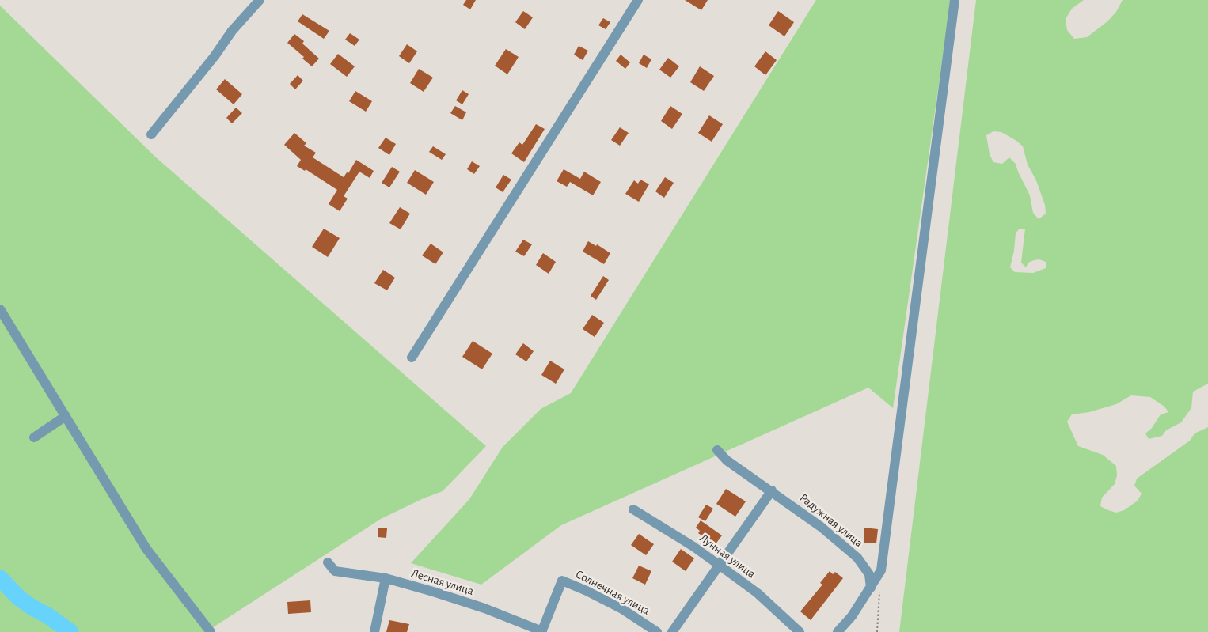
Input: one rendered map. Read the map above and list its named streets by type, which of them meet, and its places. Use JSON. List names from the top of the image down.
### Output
{
  "streets": {
    "street": [
      "Радужная улица",
      "Лунная улица",
      "Лесная улица",
      "Солнечная улица"
    ]
  },
  "crossings": [
    ["Лесная улица", "Солнечная улица"]
  ]
}
